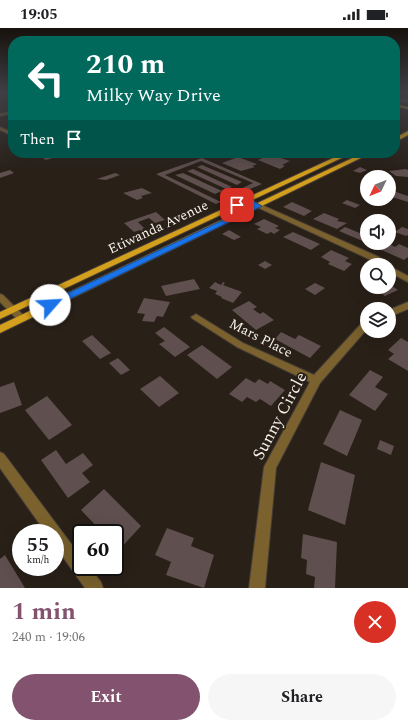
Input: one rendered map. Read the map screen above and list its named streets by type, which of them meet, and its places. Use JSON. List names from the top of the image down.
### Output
{
  "streets": {
    "main road": ["Etiwanda Avenue"],
    "street": ["Mars Place", "Sunny Circle"]
  },
  "crossings": [
    ["Mars Place", "Sunny Circle"]
  ],
  "north": "bottom left",
  "page": {
    "status": "19:05",
    "turn": ["210 m", "Milky Way Drive"],
    "then": "Then",
    "speed": "55 km/h",
    "limit": "60",
    "heading": ["1 min", "240 m · 19:06"],
    "buttons": ["Exit", "Share"]
  }
}
